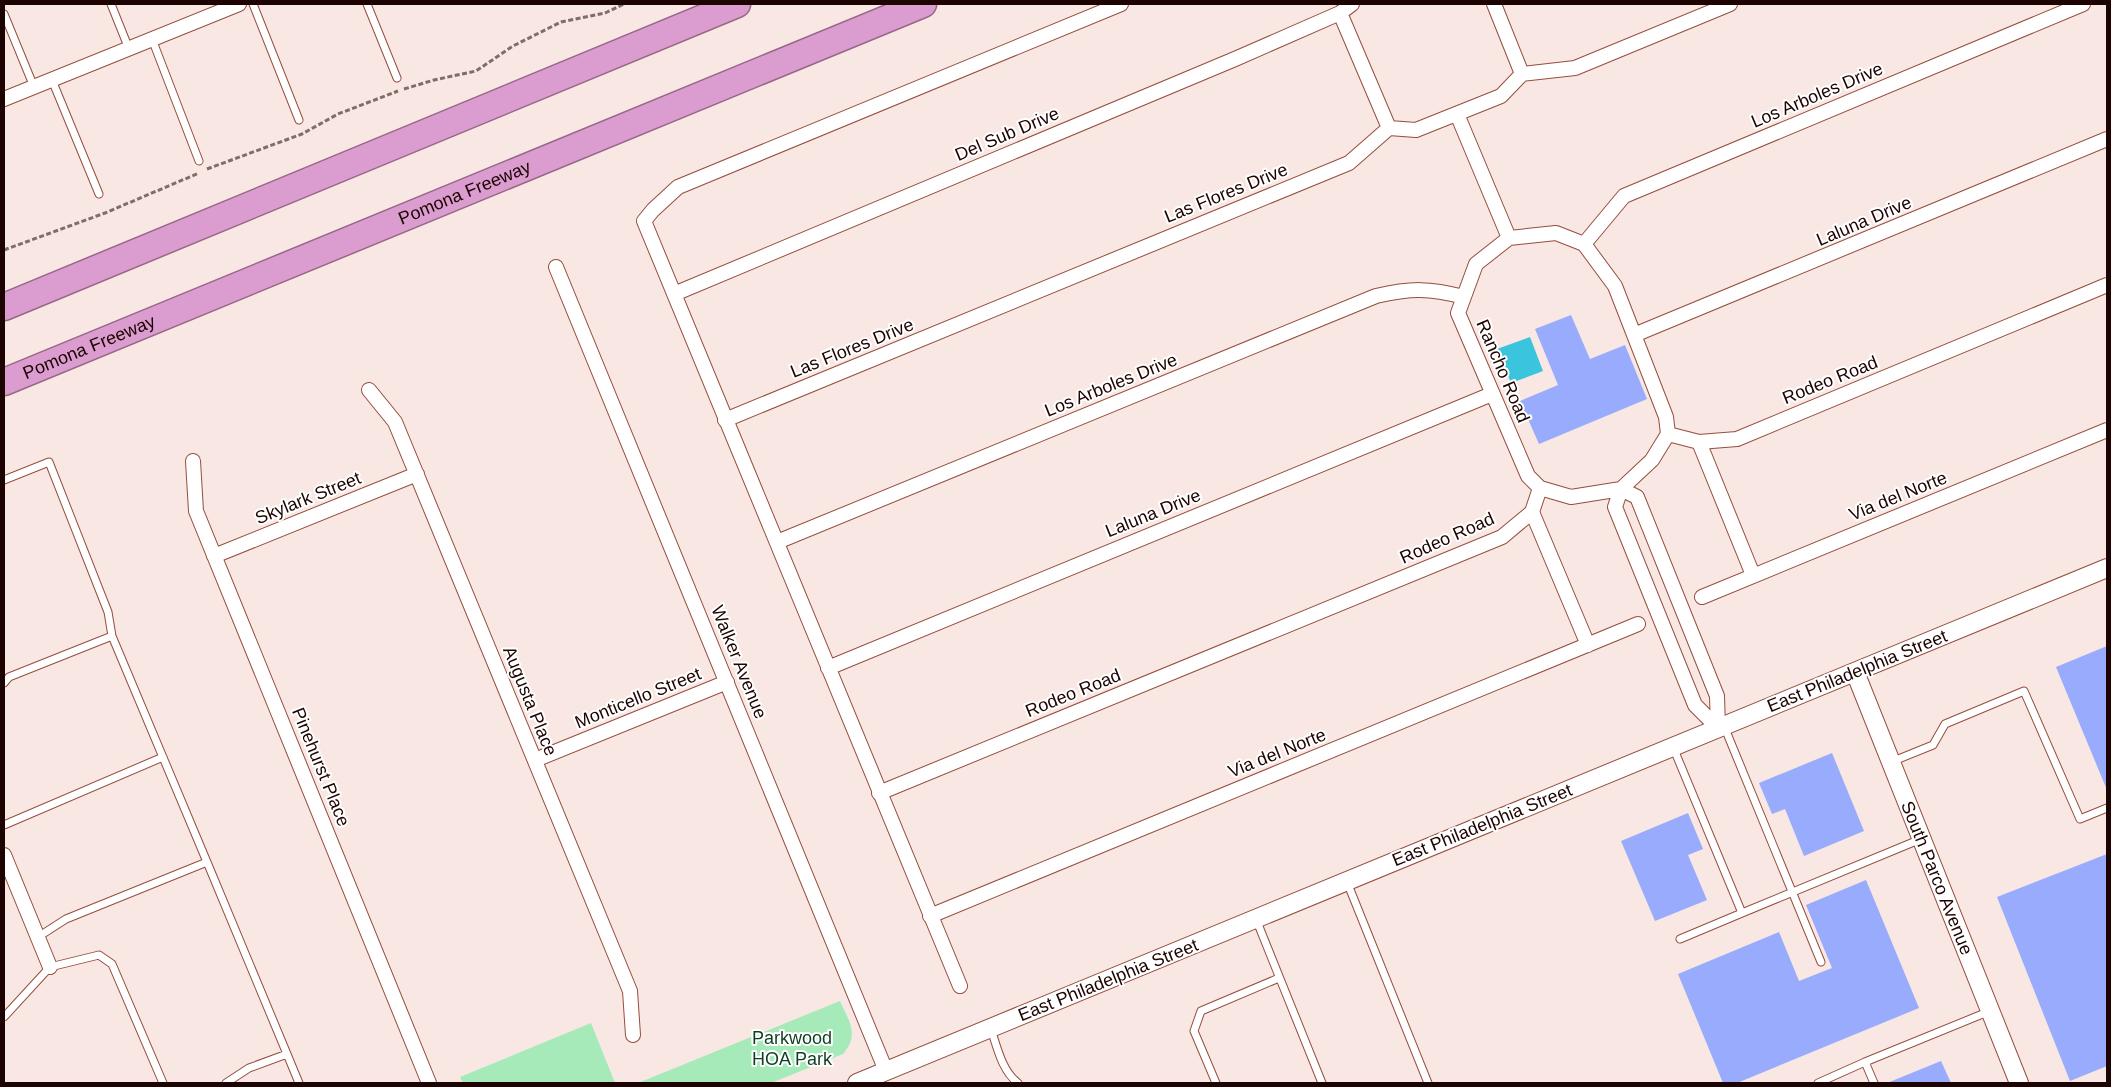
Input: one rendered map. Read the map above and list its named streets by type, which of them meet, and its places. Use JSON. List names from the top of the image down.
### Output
{
  "streets": {
    "highway": ["Pomona Freeway"],
    "street": [
      "Los Arboles Drive",
      "Del Sub Drive",
      "Las Flores Drive",
      "Laluna Drive",
      "Rancho Road",
      "Rodeo Road",
      "Via del Norte",
      "Skylark Street",
      "Walker Avenue",
      "East Philadelphia Street",
      "Monticello Street",
      "Augusta Place",
      "Pinehurst Place",
      "South Parco Avenue"
    ]
  },
  "crossings": [
    ["Los Arboles Drive", "Rancho Road"],
    ["Laluna Drive", "Rancho Road"],
    ["Skylark Street", "Augusta Place"],
    ["Skylark Street", "Pinehurst Place"],
    ["Walker Avenue", "East Philadelphia Street"],
    ["Walker Avenue", "Monticello Street"],
    ["East Philadelphia Street", "South Parco Avenue"],
    ["Monticello Street", "Augusta Place"]
  ],
  "parks": ["Parkwood HOA Park"]
}
